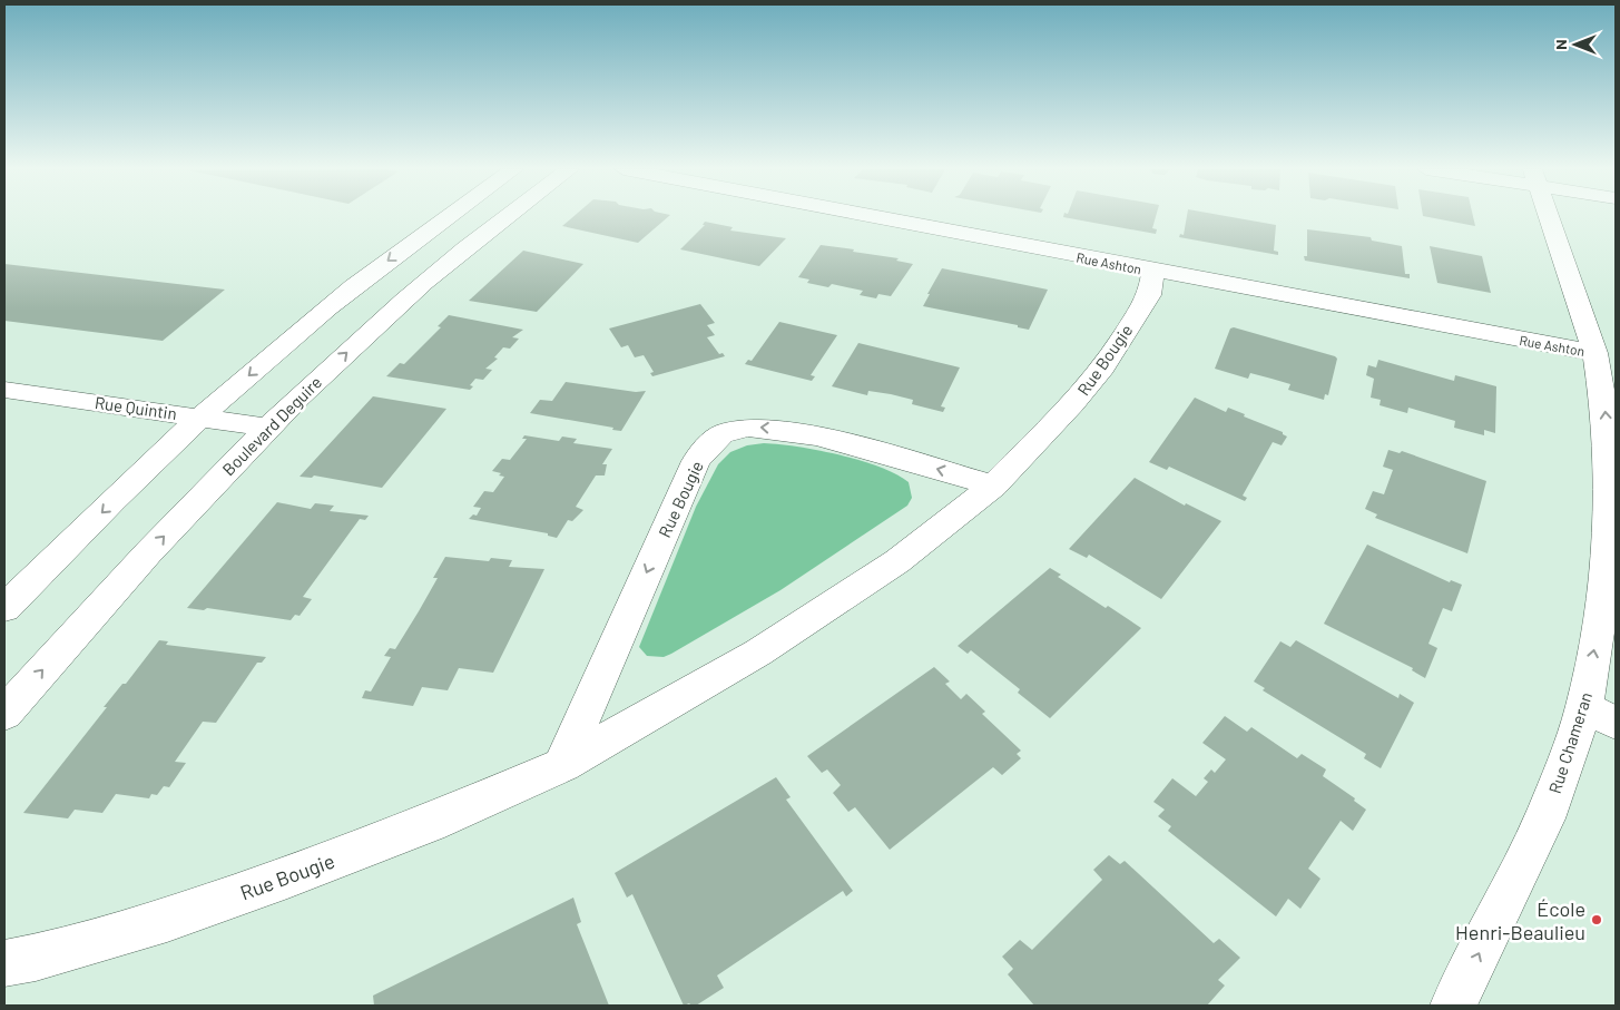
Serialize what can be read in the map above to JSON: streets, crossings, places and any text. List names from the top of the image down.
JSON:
{
  "streets": {
    "street": [
      "Rue Ashton",
      "Rue Bougie",
      "Rue Quintin",
      "Boulevard Deguire",
      "Rue Chameran"
    ]
  },
  "crossings": [
    ["Rue Ashton", "Rue Bougie"],
    ["Rue Ashton", "Rue Chameran"],
    ["Rue Quintin", "Boulevard Deguire"]
  ],
  "one_way": ["Rue Chameran"],
  "places": ["École Henri-Beaulieu"],
  "north": "left"
}
